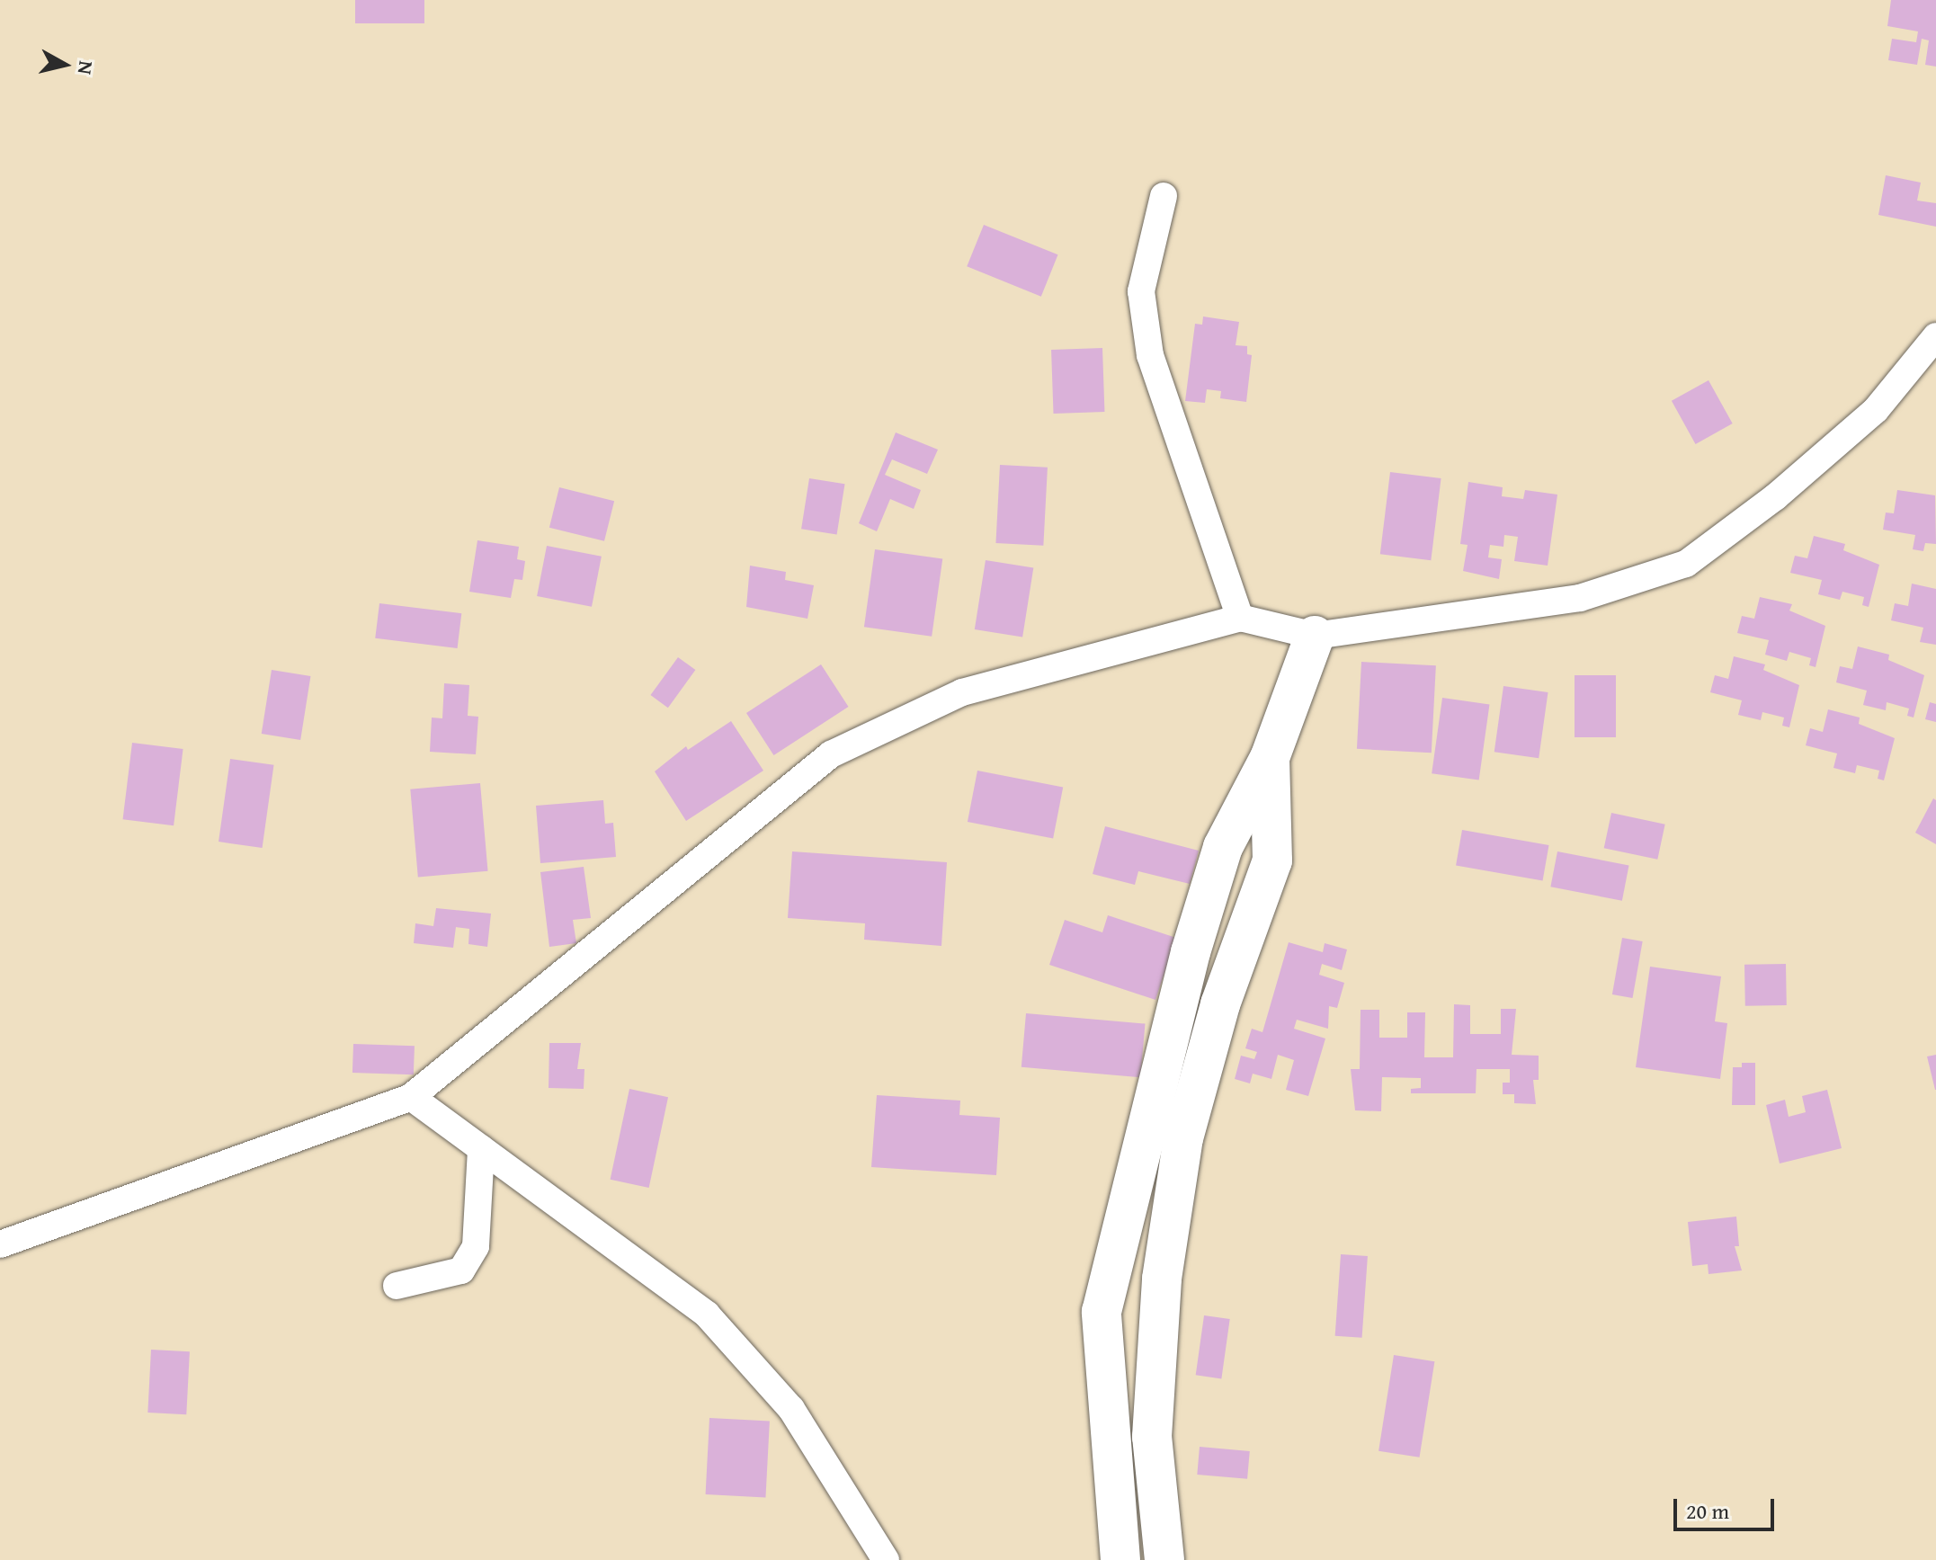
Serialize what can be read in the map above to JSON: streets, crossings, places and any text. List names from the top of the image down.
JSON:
{
  "scale_bar": "20 m",
  "north": "right"
}
